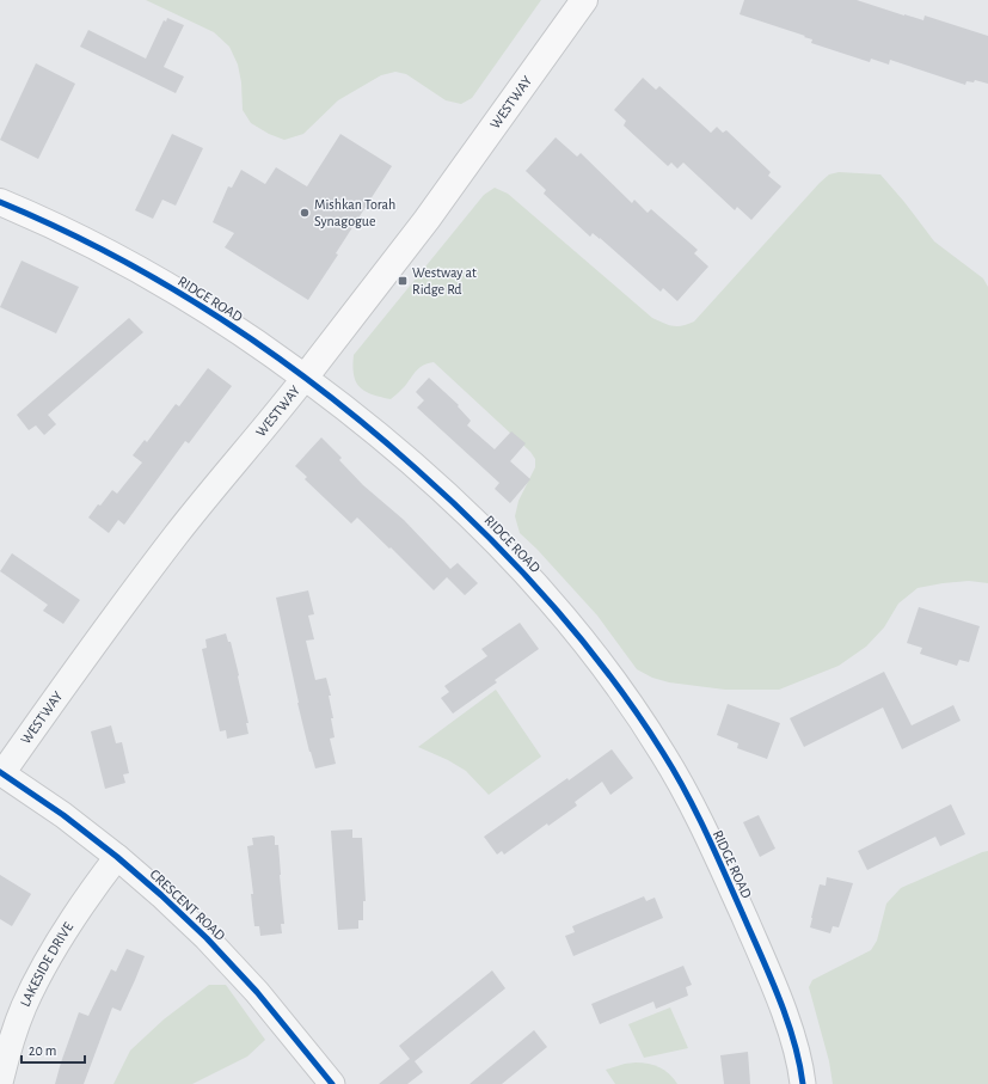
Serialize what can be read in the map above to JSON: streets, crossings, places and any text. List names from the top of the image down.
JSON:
{
  "streets": {
    "street": [
      "WESTWAY",
      "RIDGE ROAD",
      "CRESCENT ROAD",
      "LAKESIDE DRIVE"
    ]
  },
  "crossings": [
    ["WESTWAY", "RIDGE ROAD"],
    ["WESTWAY", "CRESCENT ROAD"],
    ["CRESCENT ROAD", "LAKESIDE DRIVE"]
  ],
  "places": {
    "other": ["Mishkan Torah Synagogue"],
    "transit": ["Westway at Ridge Rd"]
  },
  "scale_bar": "20 m"
}
